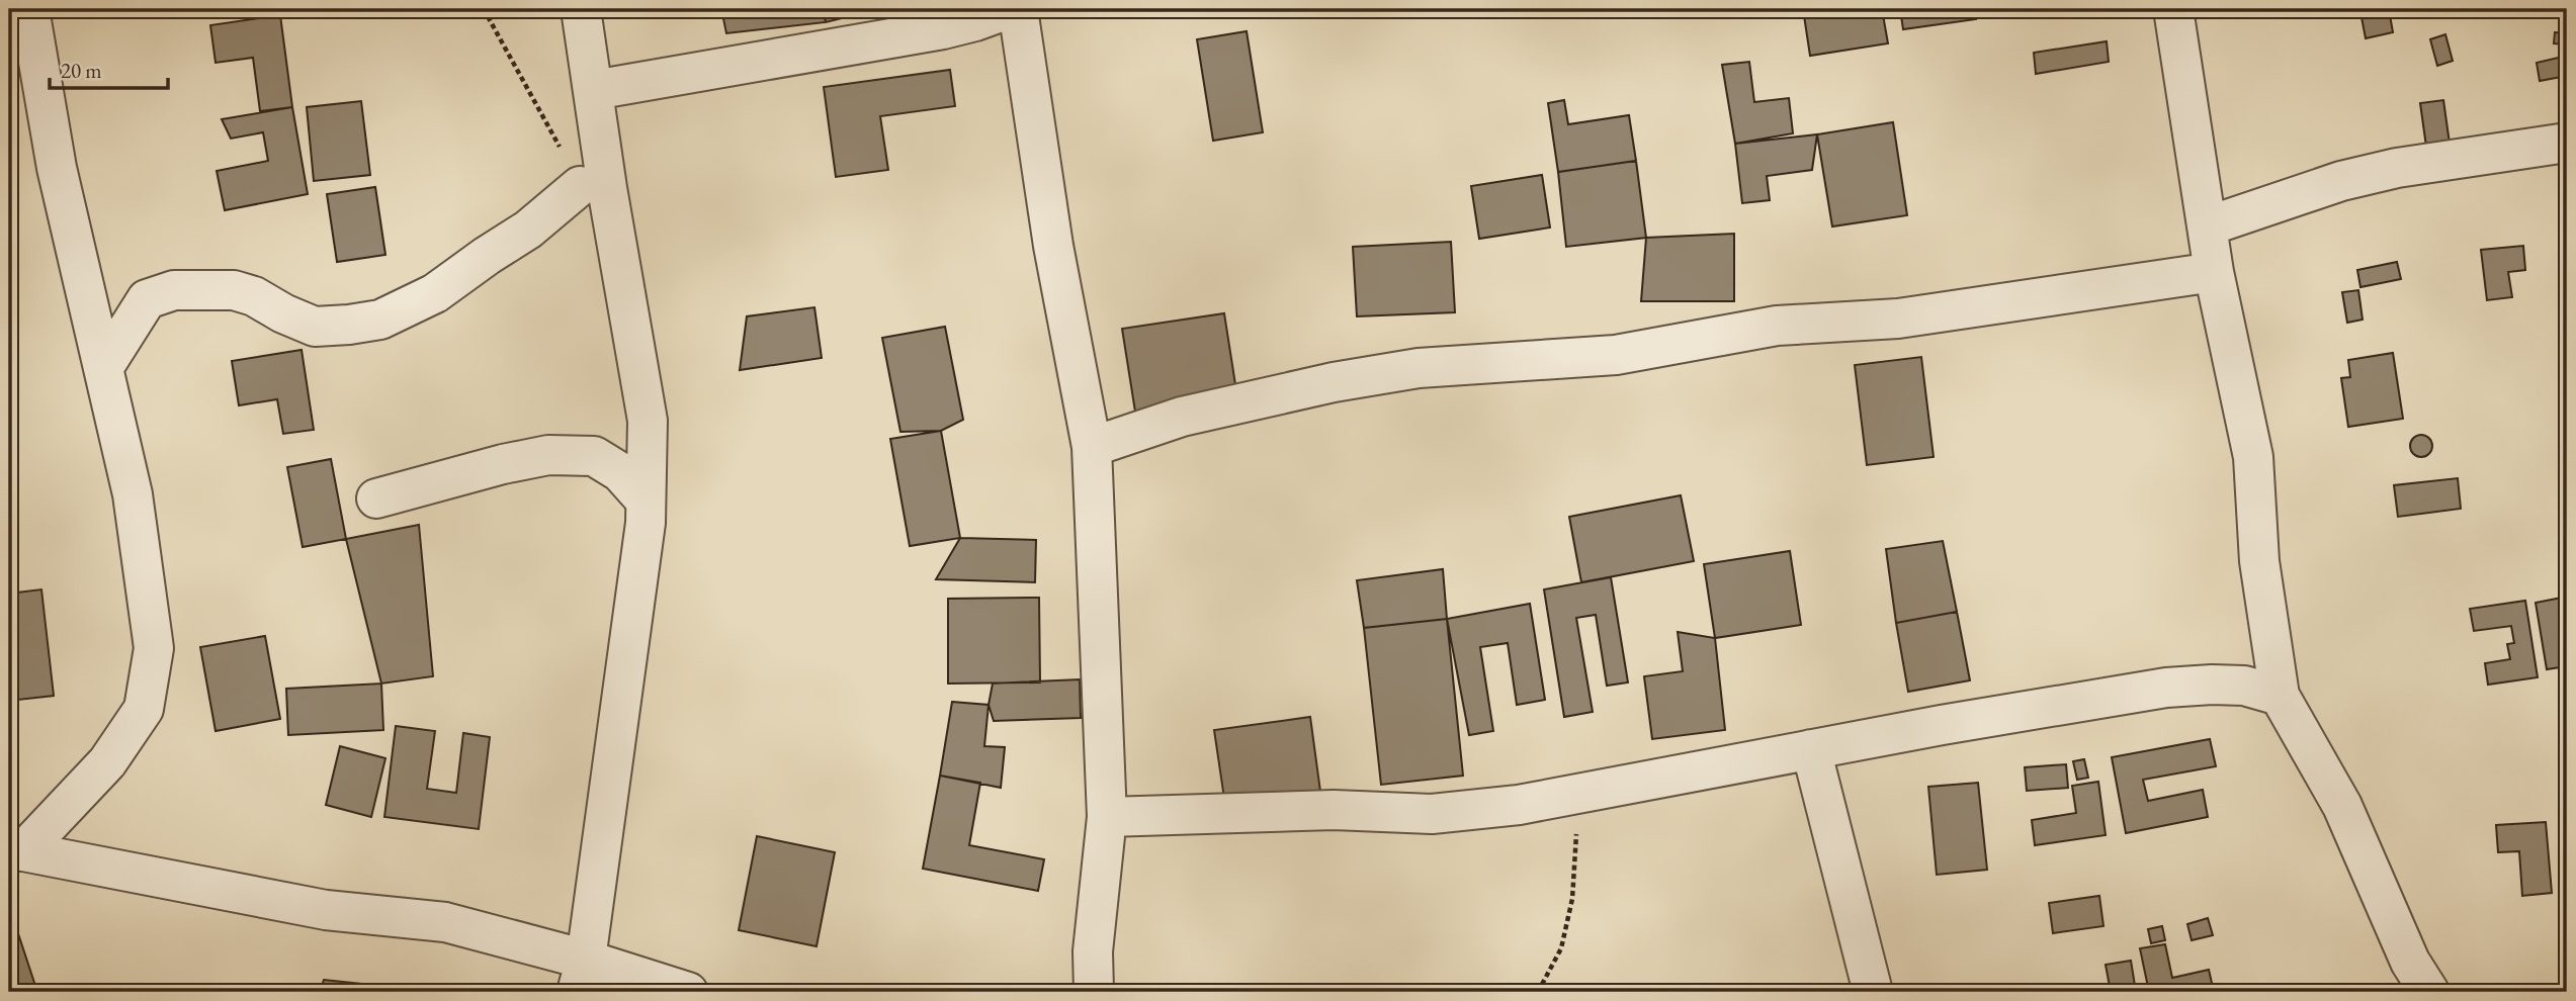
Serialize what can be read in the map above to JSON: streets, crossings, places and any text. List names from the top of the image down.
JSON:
{
  "scale_bar": "20 m"
}
